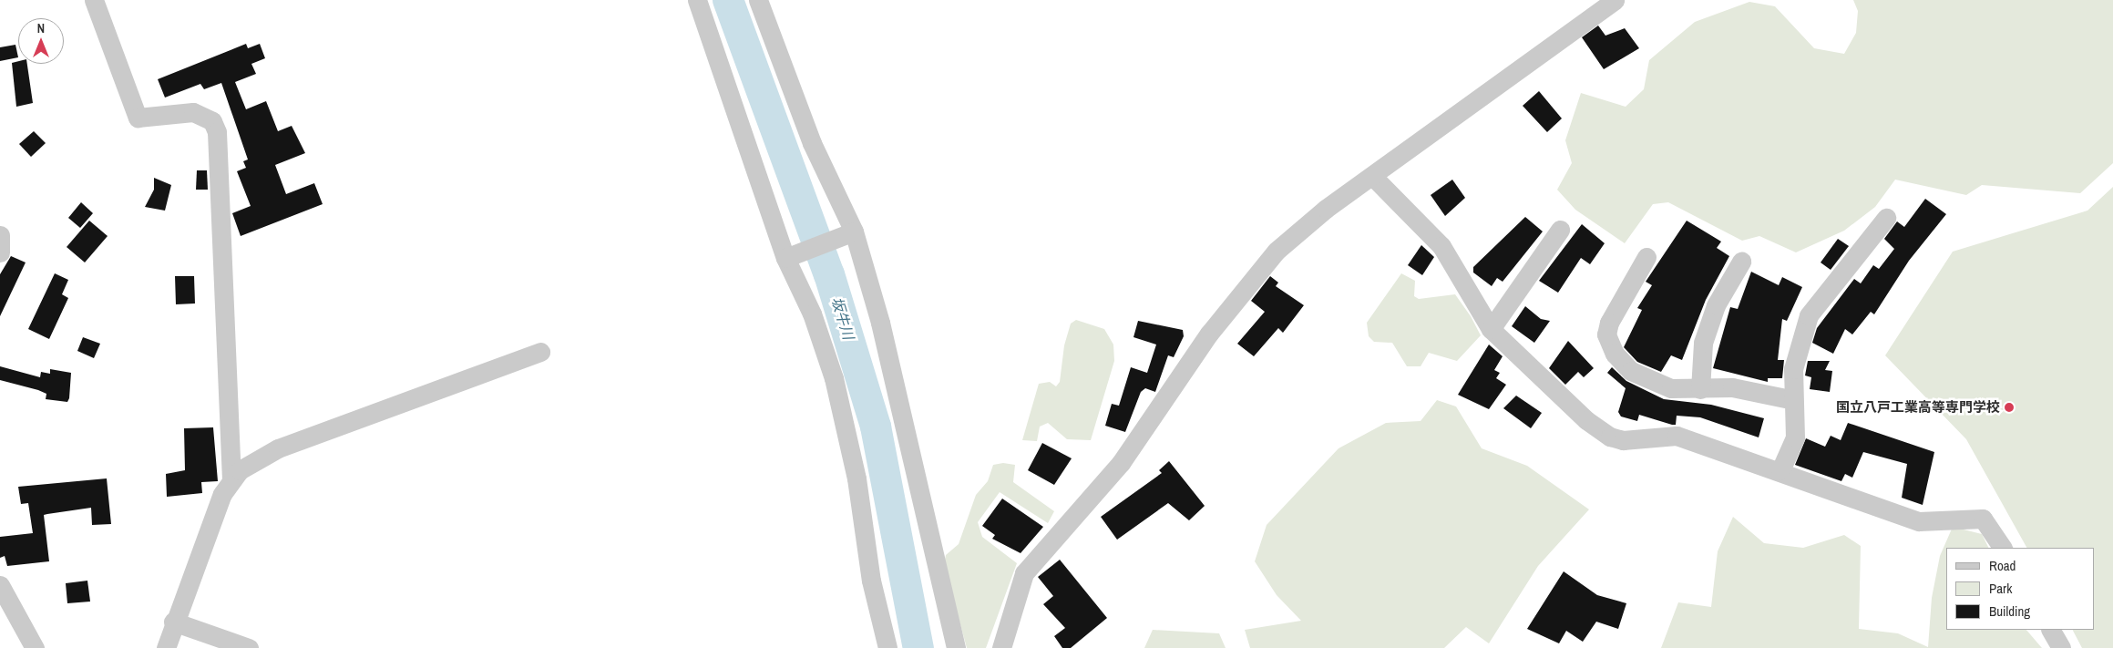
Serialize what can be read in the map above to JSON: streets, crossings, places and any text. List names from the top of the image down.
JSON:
{
  "water": ["坂牛川"],
  "places": ["国立八戸工業高等専門学校"],
  "legend": ["Road", "Park", "Building"],
  "north": "top"
}
